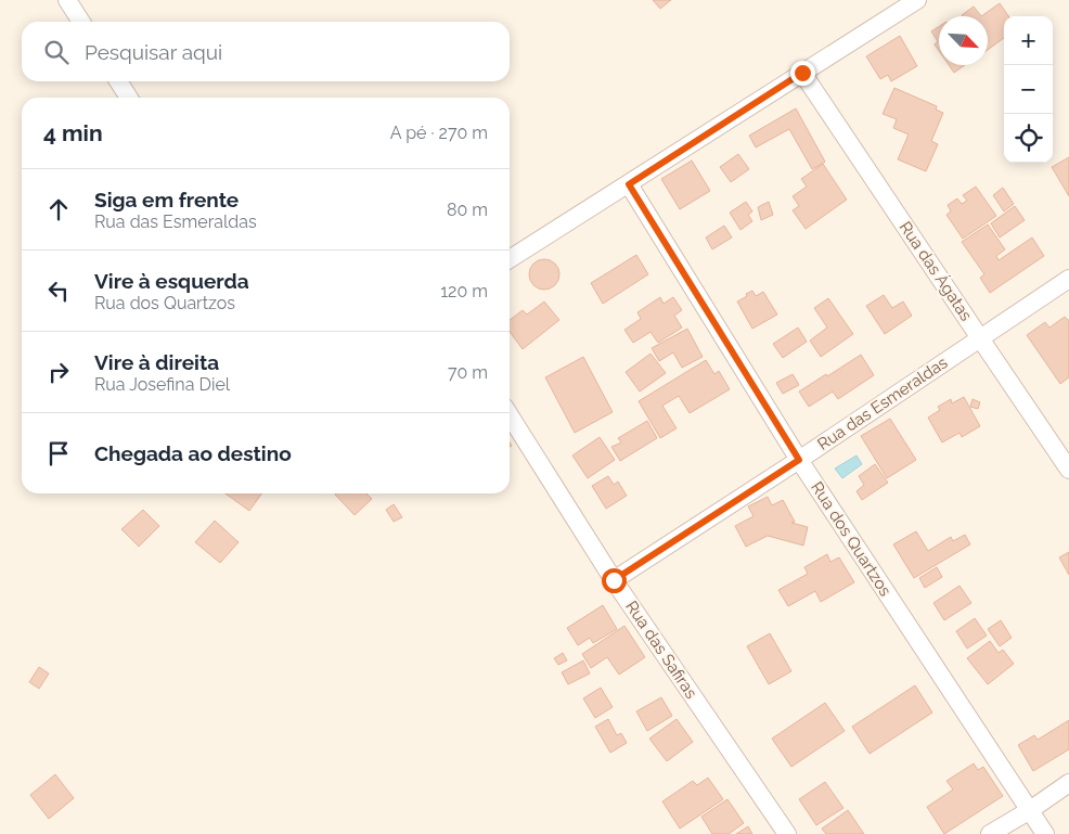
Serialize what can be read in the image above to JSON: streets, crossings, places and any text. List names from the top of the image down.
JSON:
{
  "streets": {
    "street": [
      "Rua das Ágatas",
      "Rua das Esmeraldas",
      "Rua dos Quartzos",
      "Rua das Safiras"
    ]
  },
  "crossings": [
    ["Rua das Ágatas", "Rua das Esmeraldas"],
    ["Rua das Esmeraldas", "Rua dos Quartzos"],
    ["Rua das Esmeraldas", "Rua das Safiras"]
  ],
  "north": "bottom right",
  "page": {
    "map_buttons": ["+", "−"],
    "search": "Pesquisar aqui",
    "heading": ["4 min", "A pé · 270 m"],
    "list": [
      ["Siga em frente", "Rua das Esmeraldas", "80 m"],
      ["Vire à esquerda", "Rua dos Quartzos", "120 m"],
      ["Vire à direita", "Rua Josefina Diel", "70 m"],
      "Chegada ao destino"
    ]
  }
}
